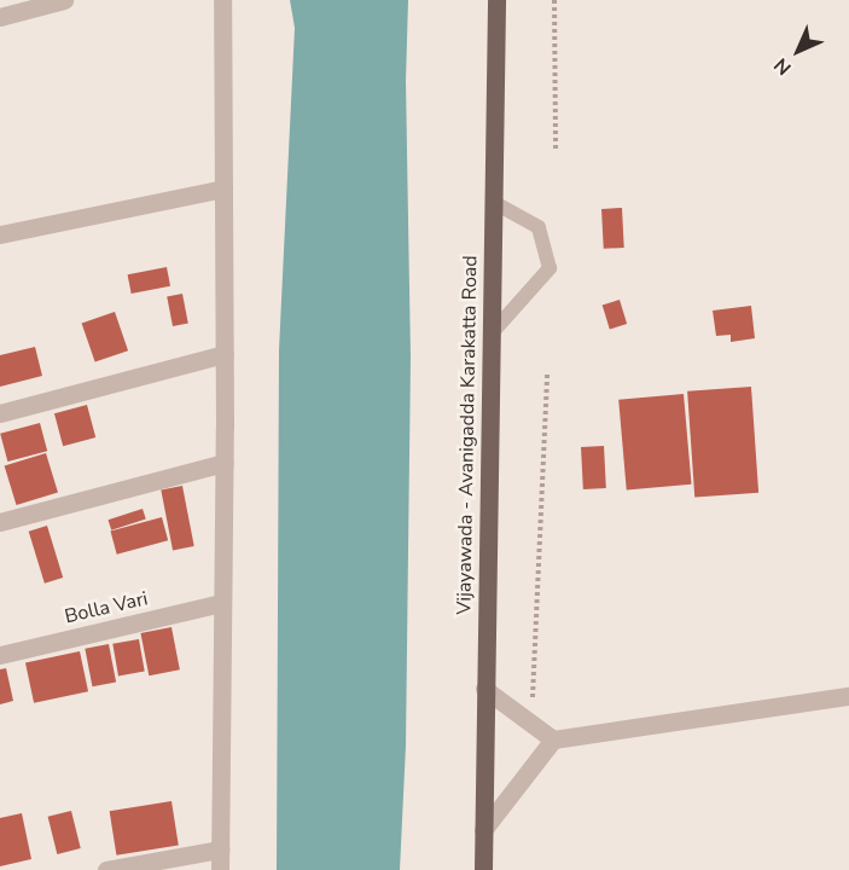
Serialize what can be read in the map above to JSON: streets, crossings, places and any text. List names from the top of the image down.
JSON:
{
  "streets": {
    "main road": ["Vijayawada - Avanigadda Karakatta Road"],
    "street": ["Bolla Vari"]
  },
  "north": "bottom left"
}
